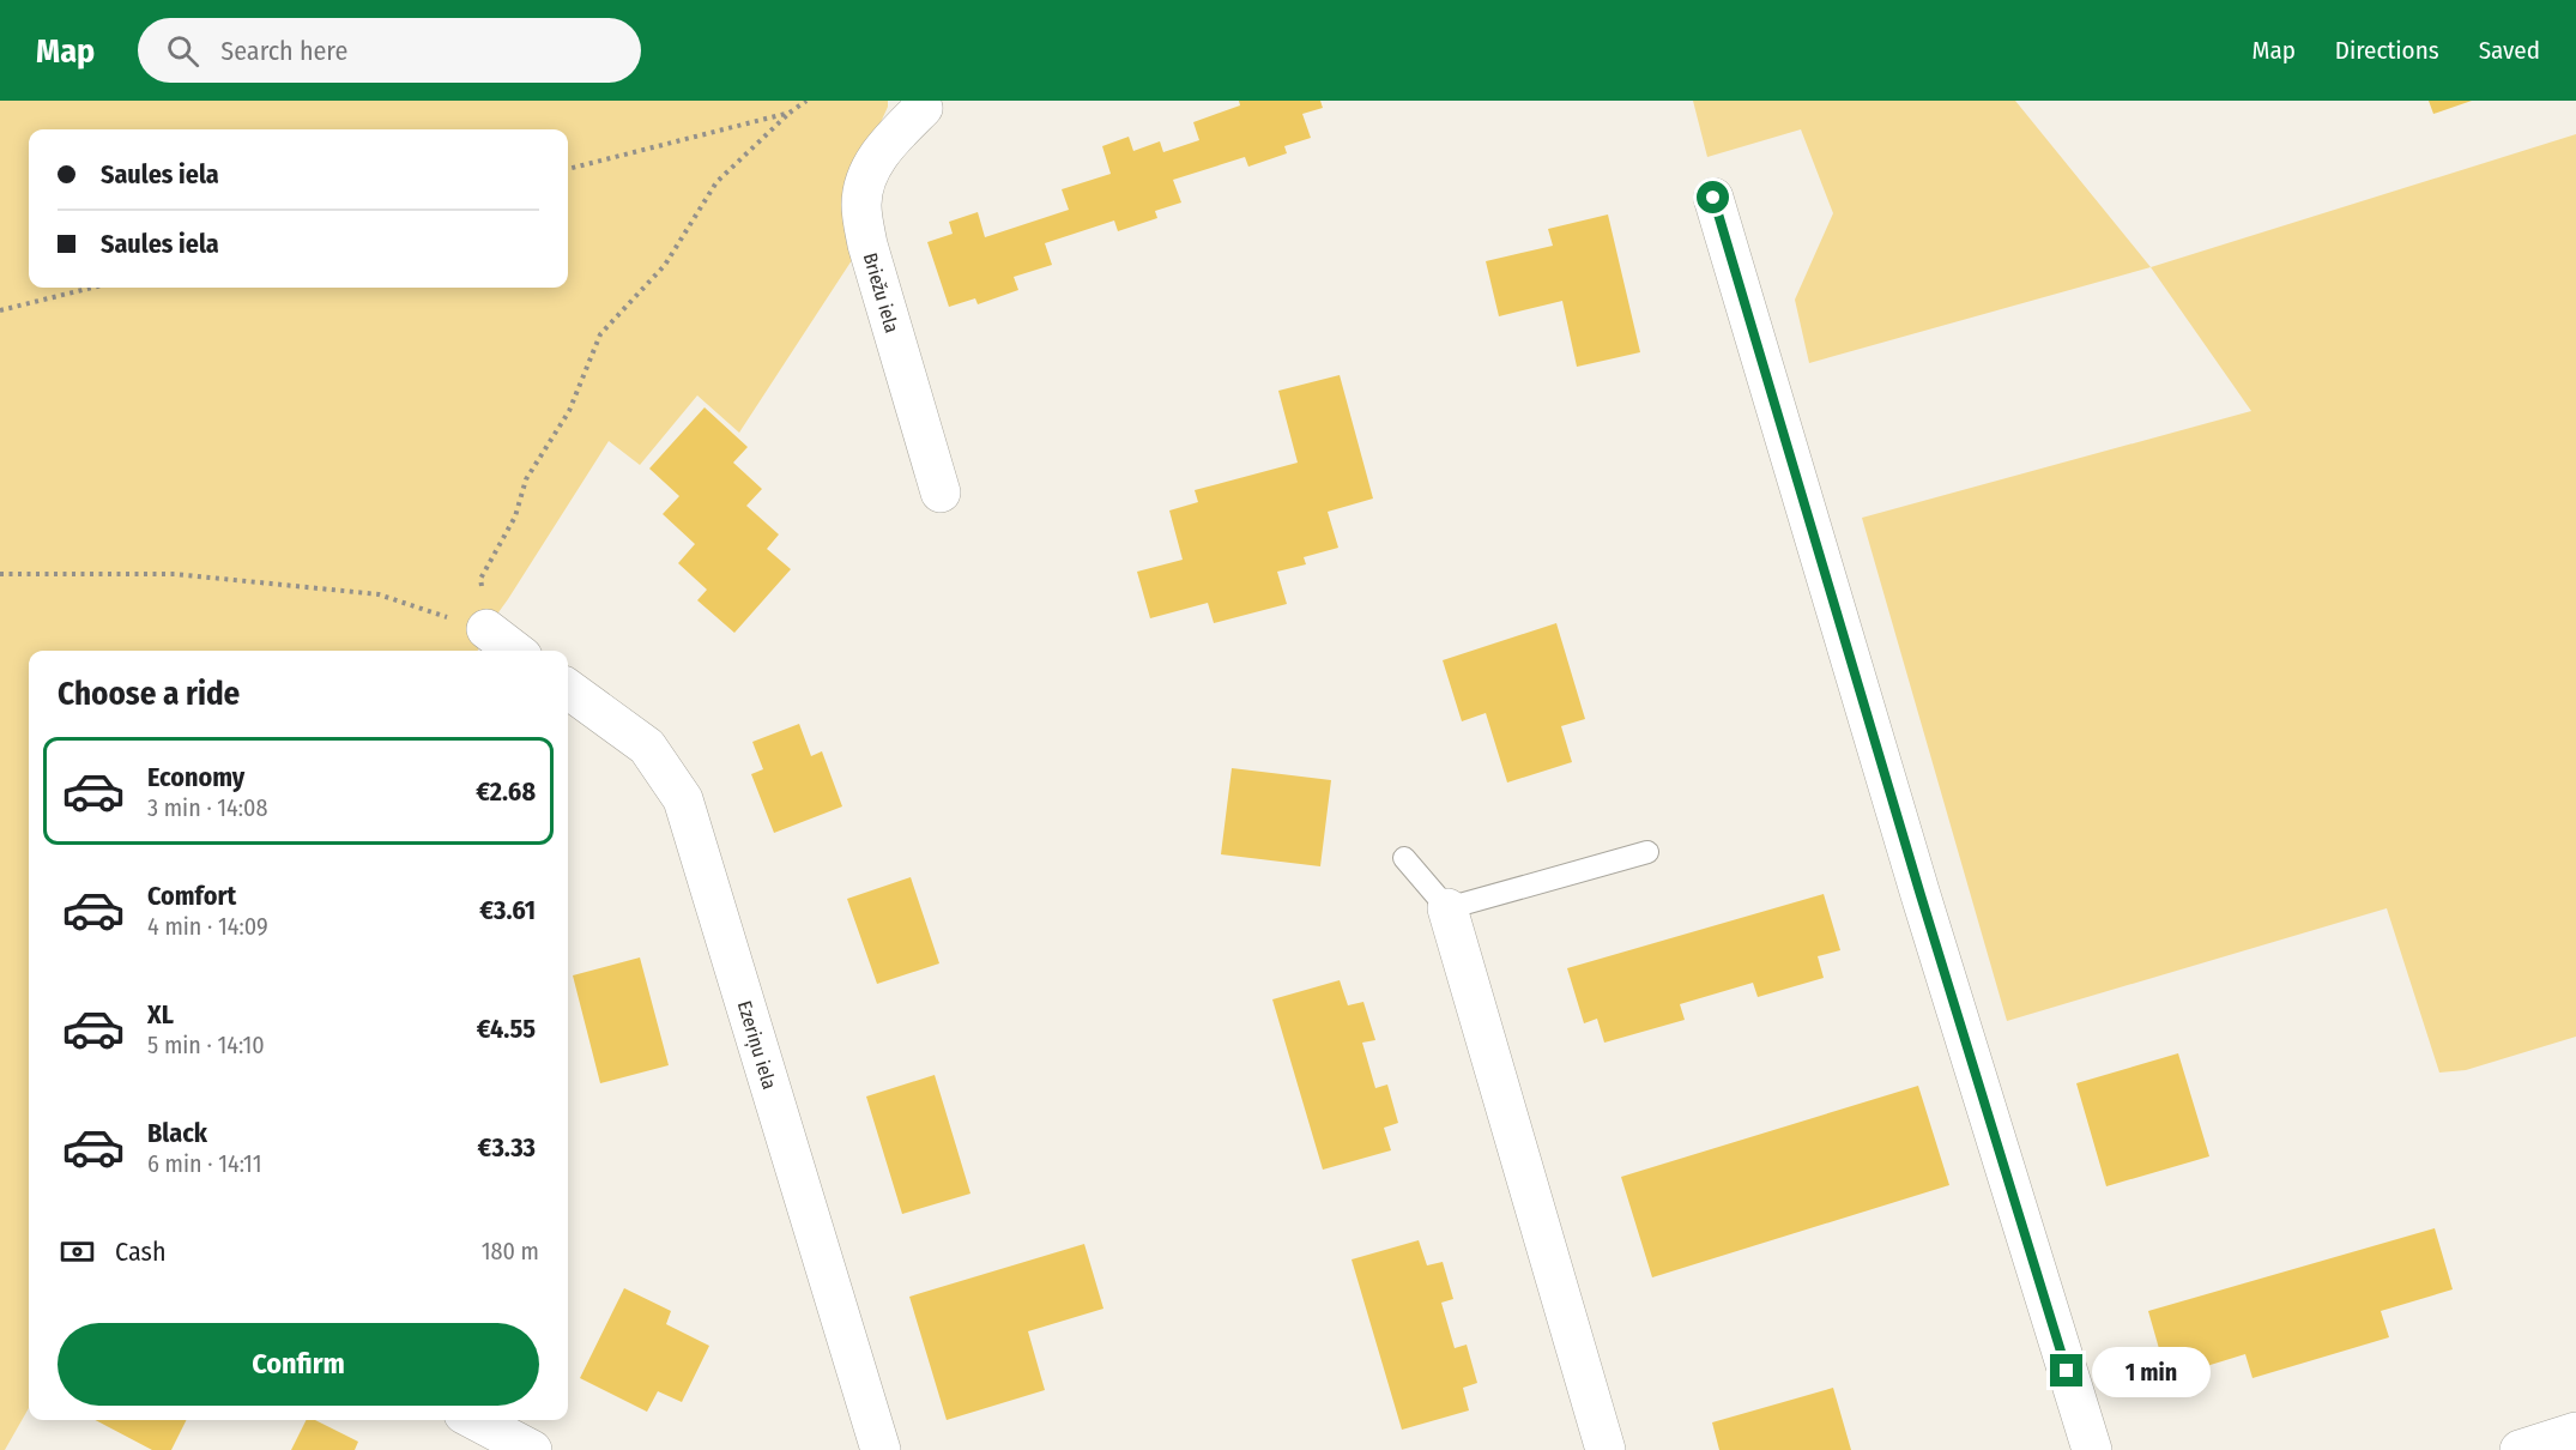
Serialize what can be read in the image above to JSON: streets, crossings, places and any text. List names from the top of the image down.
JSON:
{
  "streets": {
    "street": ["Briežu iela", "Ezeriņu iela"]
  },
  "page": {
    "header": "Map",
    "search": "Search here",
    "nav": ["Map", "Directions", "Saved"],
    "banner": ["Saules iela", "Saules iela"],
    "heading": "Choose a ride",
    "list": [
      {
        "name": "Economy",
        "note": "3 min · 14:08",
        "value": "€2.68"
      },
      {
        "name": "Comfort",
        "note": "4 min · 14:09",
        "value": "€3.61"
      },
      {
        "name": "XL",
        "note": "5 min · 14:10",
        "value": "€4.55"
      },
      {
        "name": "Black",
        "note": "6 min · 14:11",
        "value": "€3.33"
      }
    ],
    "pay": ["Cash", "180 m"],
    "buttons": "Confirm",
    "bubble": "1 min"
  }
}
